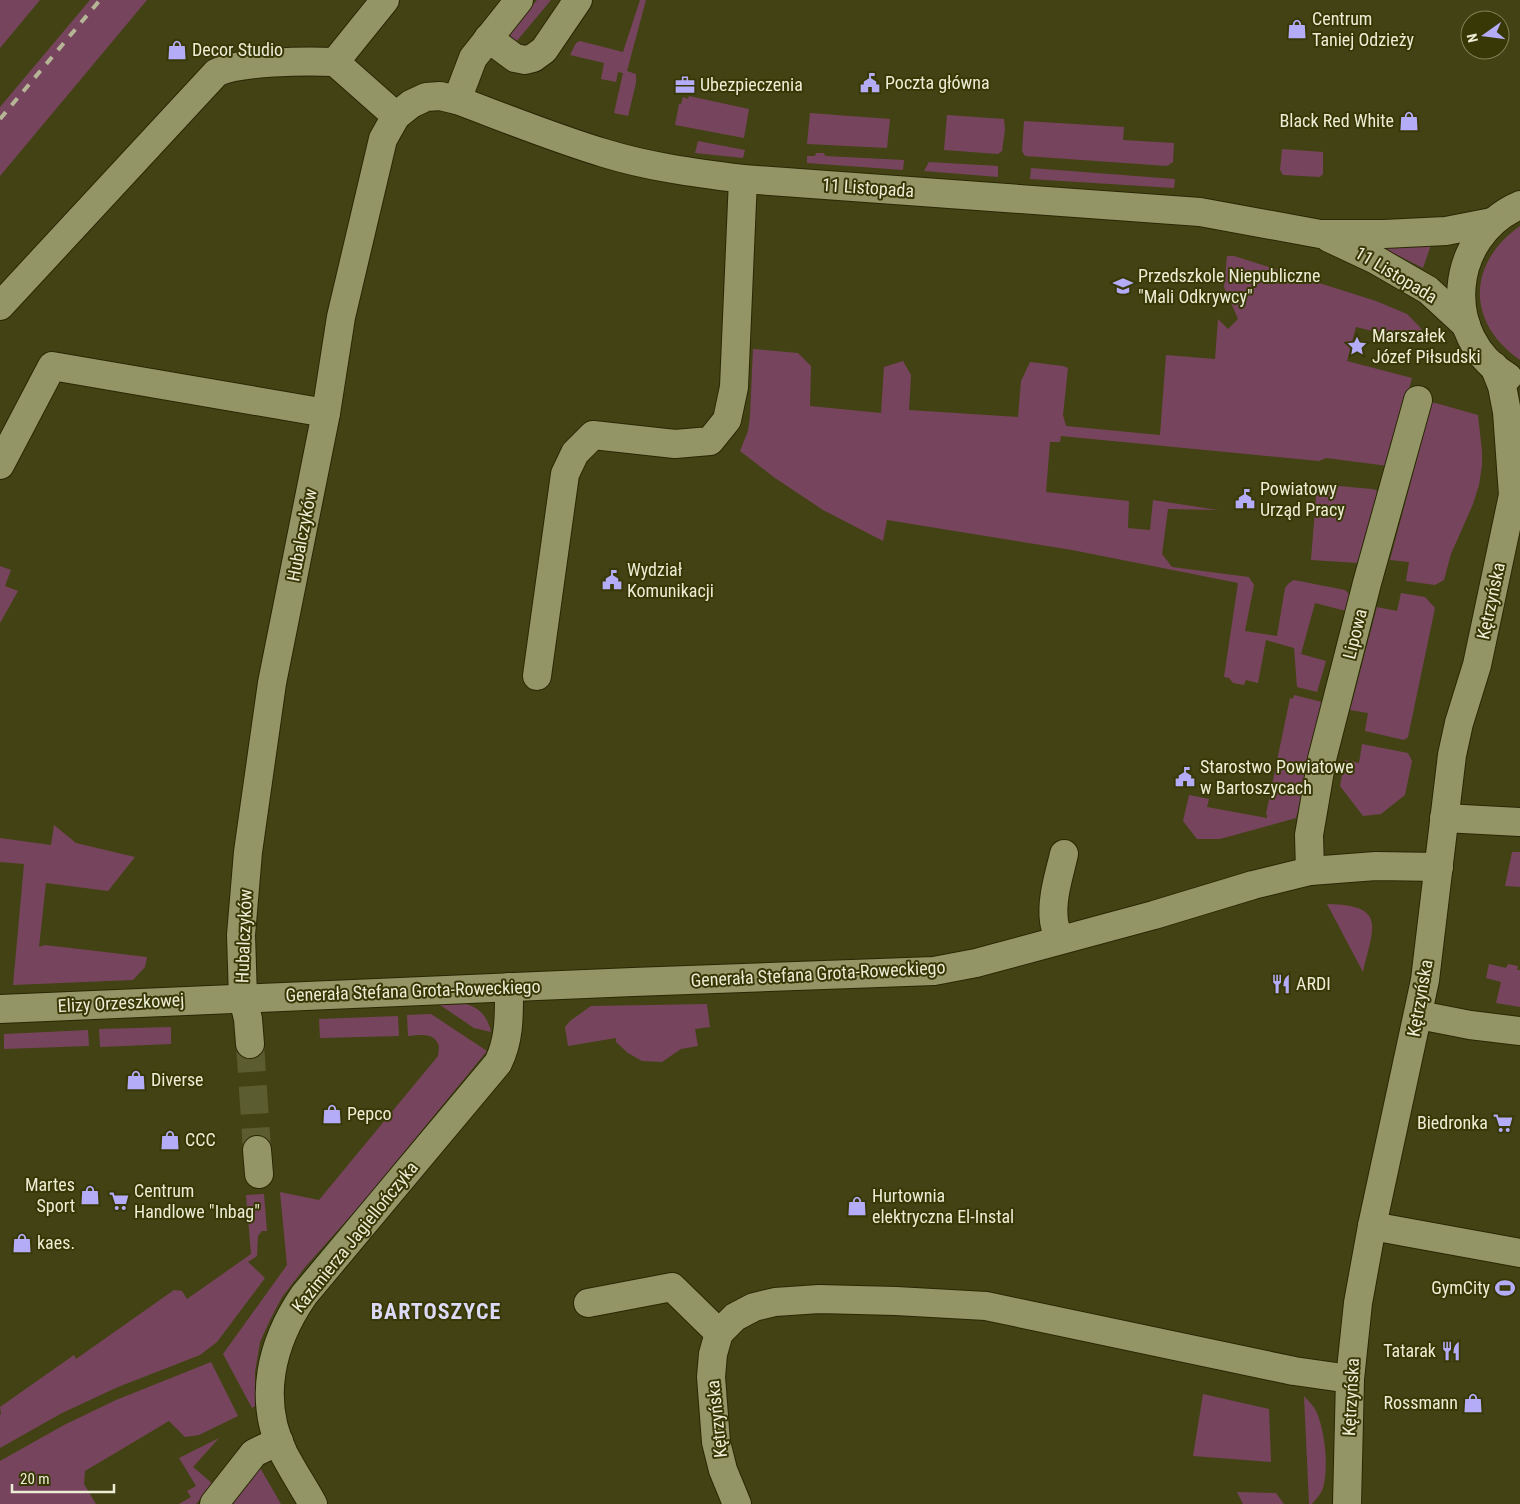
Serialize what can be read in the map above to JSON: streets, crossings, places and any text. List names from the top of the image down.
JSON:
{
  "streets": {
    "street": [
      "11 Listopada",
      "Hubalczyków",
      "Kętrzyńska",
      "Lipowa",
      "Generała Stefana Grota-Roweckiego",
      "Elizy Orzeszkowej",
      "Kazimierza Jagiellończyka"
    ]
  },
  "crossings": [
    ["11 Listopada", "Hubalczyków"],
    ["Hubalczyków", "Generała Stefana Grota-Roweckiego"],
    ["Hubalczyków", "Elizy Orzeszkowej"],
    ["Kętrzyńska", "Generała Stefana Grota-Roweckiego"],
    ["Lipowa", "Generała Stefana Grota-Roweckiego"],
    ["Generała Stefana Grota-Roweckiego", "Elizy Orzeszkowej"],
    ["Generała Stefana Grota-Roweckiego", "Kazimierza Jagiellończyka"]
  ],
  "districts": ["BARTOSZYCE"],
  "places": {
    "shop": [
      "Centrum Taniej Odzieży",
      "Decor Studio",
      "Black Red White",
      "Diverse",
      "Pepco",
      "CCC",
      "Martes Sport",
      "Hurtownia elektryczna El-Instal",
      "kaes.",
      "Rossmann"
    ],
    "public building": [
      "Poczta główna",
      "Powiatowy Urząd Pracy",
      "Wydział Komunikacji",
      "Starostwo Powiatowe w Bartoszycach"
    ],
    "office": ["Ubezpieczenia"],
    "school or university": ["Przedszkole Niepubliczne \"Mali Odkrywcy\""],
    "place": ["Marszałek Józef Piłsudski"],
    "restaurant": ["ARDI", "Tatarak"],
    "supermarket": ["Biedronka", "Centrum Handlowe \"Inbag\""],
    "sports": ["GymCity"]
  },
  "scale_bar": "20 m",
  "north": "left"
}
